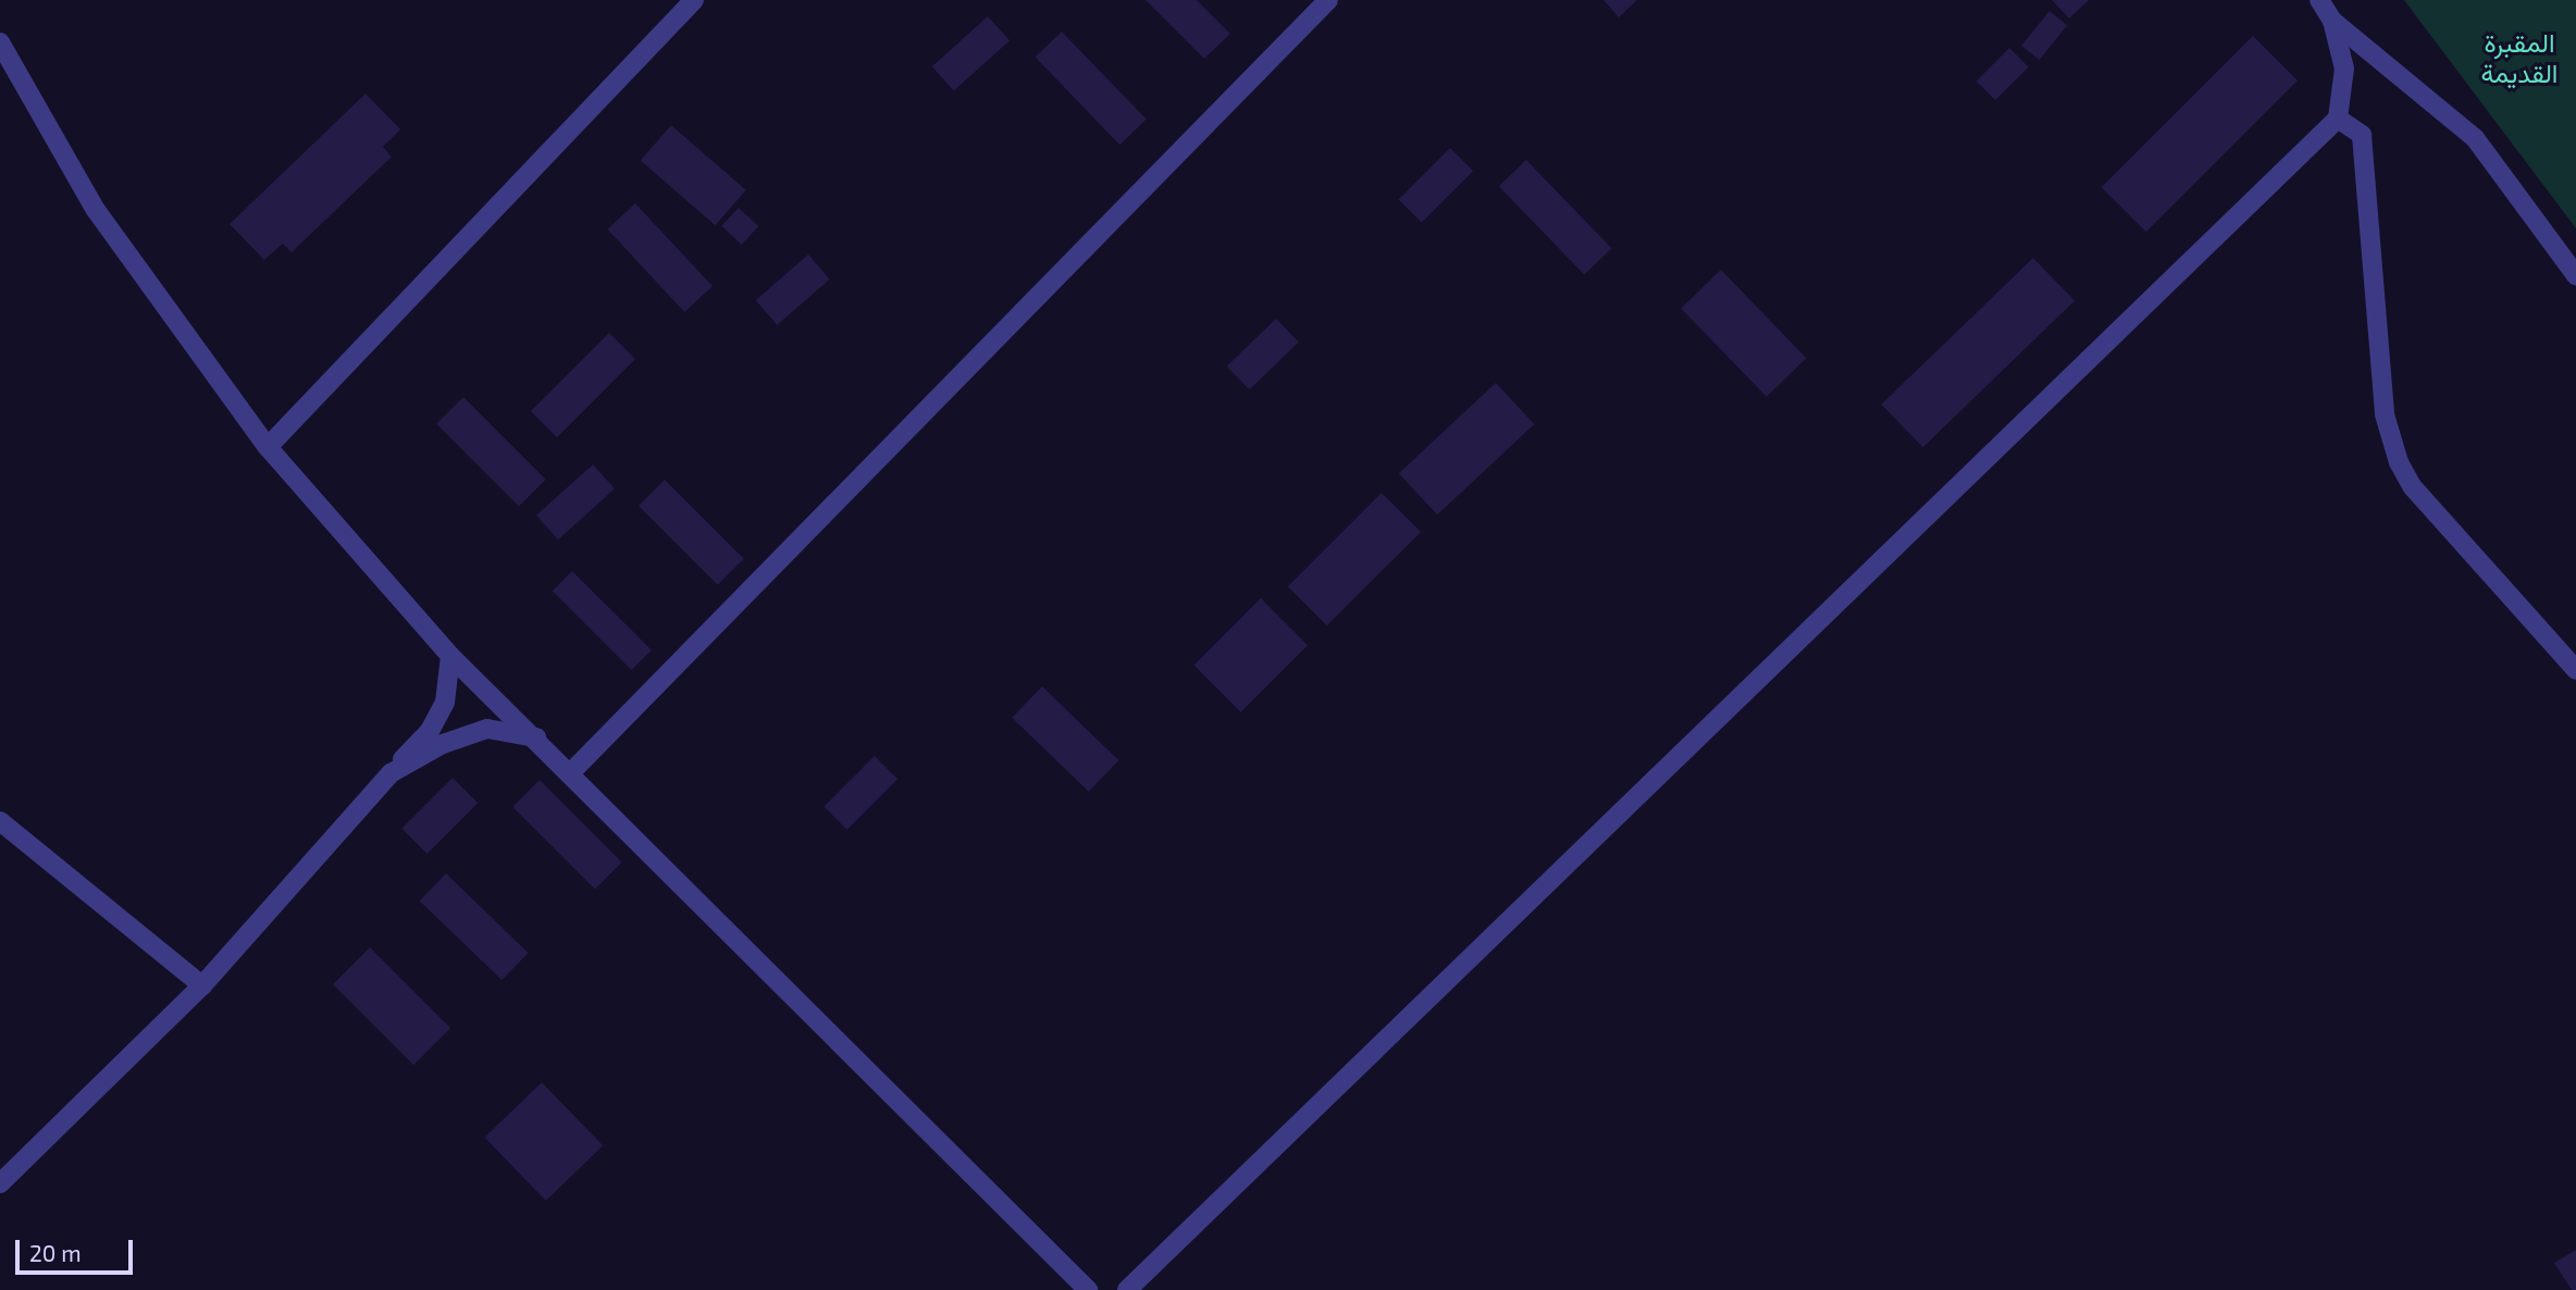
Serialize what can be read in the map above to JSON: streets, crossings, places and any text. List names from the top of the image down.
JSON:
{
  "parks": ["المقبرة القديمة"],
  "scale_bar": "20 m"
}
